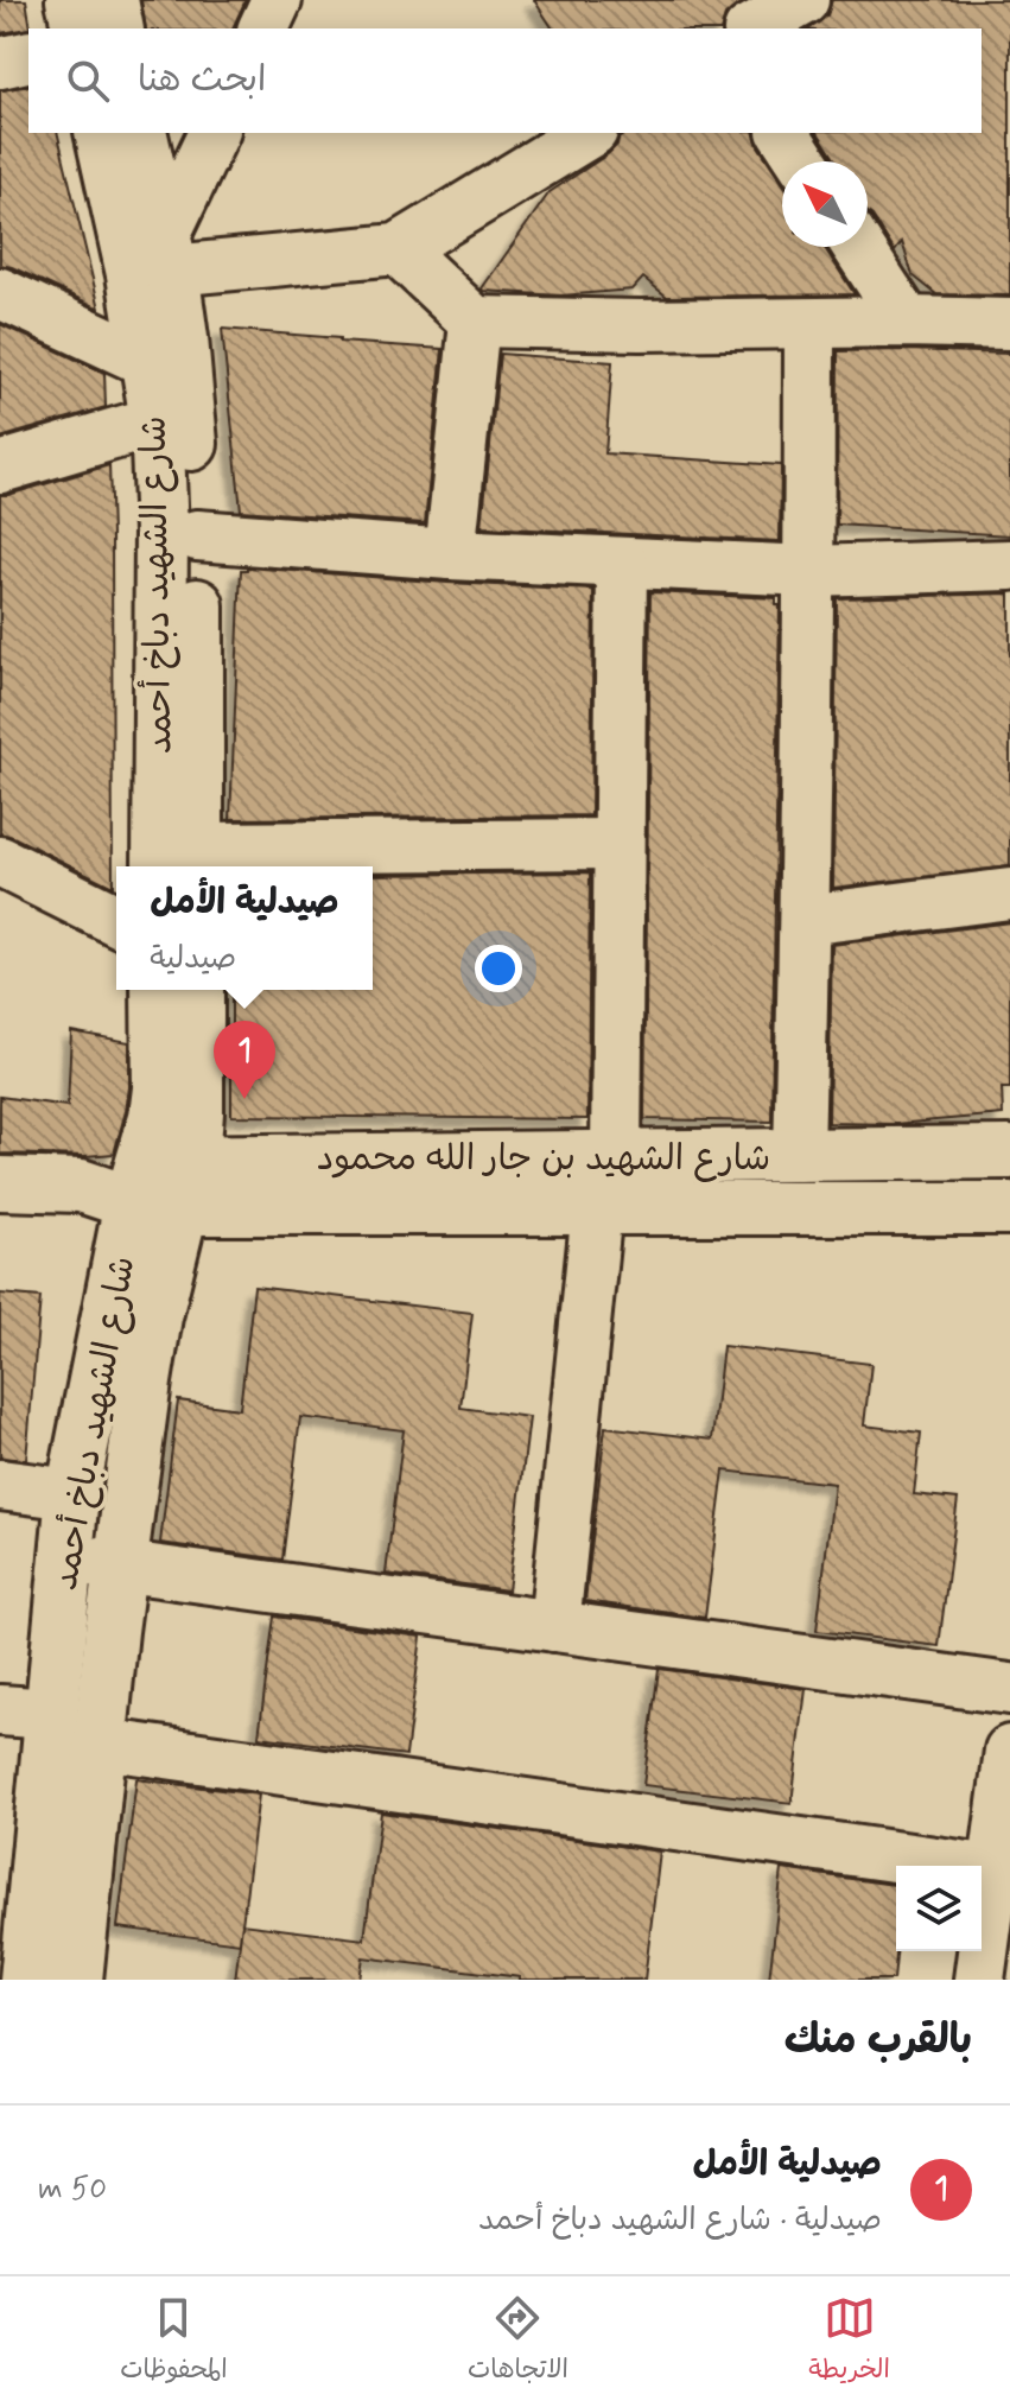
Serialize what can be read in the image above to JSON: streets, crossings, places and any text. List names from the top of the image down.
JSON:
{
  "streets": {
    "street": ["شارع الشهيد دباخ أحمد", "شارع الشهيد بن جار الله محمود"]
  },
  "crossings": [
    ["شارع الشهيد دباخ أحمد", "شارع الشهيد بن جار الله محمود"]
  ],
  "north": "top left",
  "page": {
    "search": "ابحث هنا",
    "popup": ["صيدلية الأمل", "صيدلية"],
    "pins": "1",
    "heading": "بالقرب منك",
    "list": [
      {
        "mark": "1",
        "name": "صيدلية الأمل",
        "note": "صيدلية · شارع الشهيد دباخ أحمد",
        "value": "50 m"
      }
    ],
    "nav": ["الخريطة", "الاتجاهات", "المحفوظات"]
  }
}
